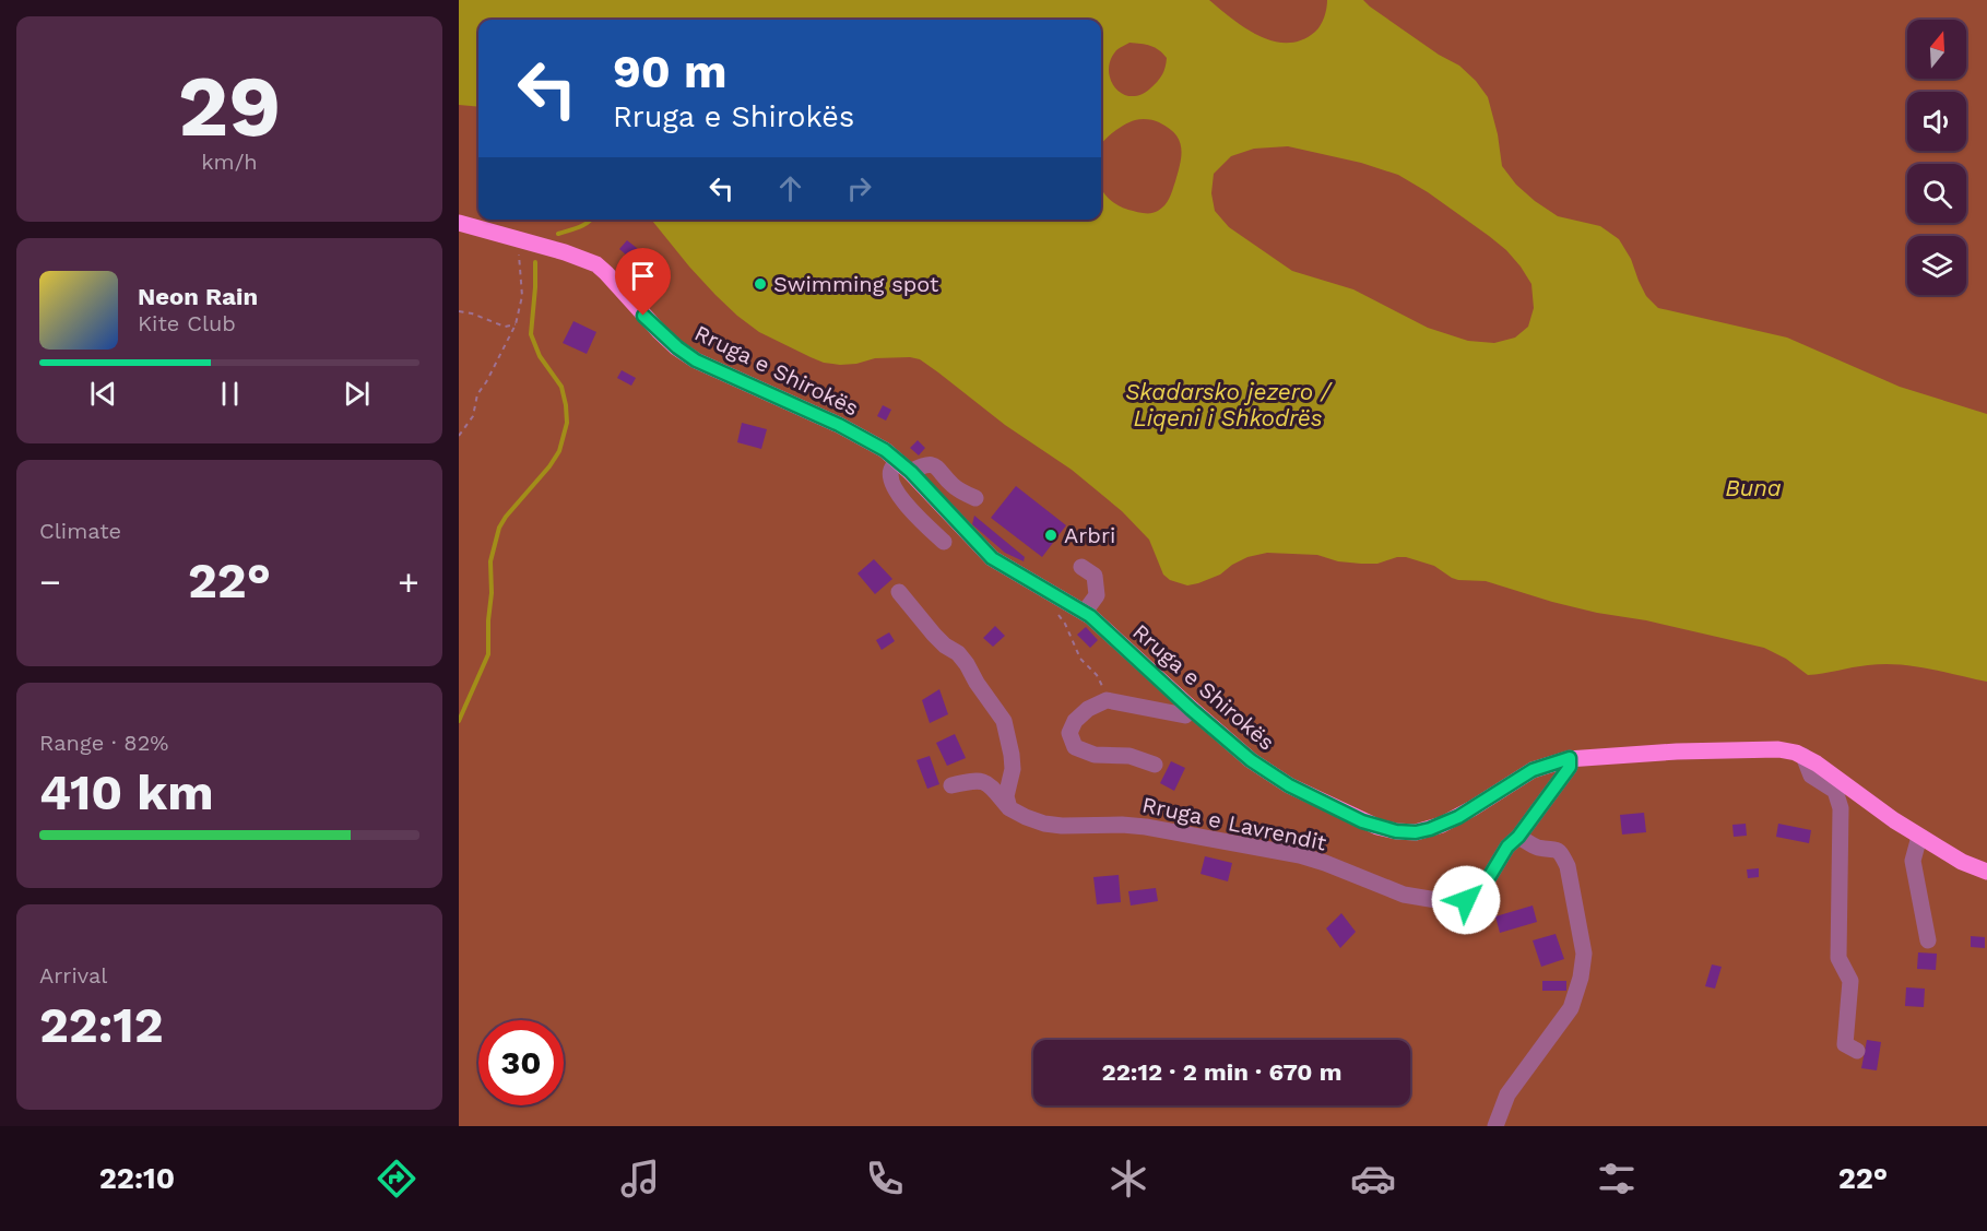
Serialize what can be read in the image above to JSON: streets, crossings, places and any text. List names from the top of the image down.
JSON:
{
  "streets": {
    "main road": ["Rruga e Shirokës"],
    "street": ["Rruga e Lavrendit"]
  },
  "crossings": [
    ["Rruga e Shirokës", "Rruga e Lavrendit"]
  ],
  "water": ["Skadarsko jezero / Liqeni i Shkodrës", "Buna"],
  "places": ["Swimming spot", "Arbri"],
  "north": "top",
  "page": {
    "tile": [
      ["29", "km/h"],
      "Climate",
      ["Range · 82%", "410 km"],
      ["Arrival", "22:12"]
    ],
    "turn": ["90 m", "Rruga e Shirokës"],
    "song": ["Neon Rain", "Kite Club"],
    "heat": ["−", "22°", "+"],
    "limit": "30",
    "trip": "22:12 · 2 min · 670 m",
    "tabs": ["22:10", "22°"]
  }
}
